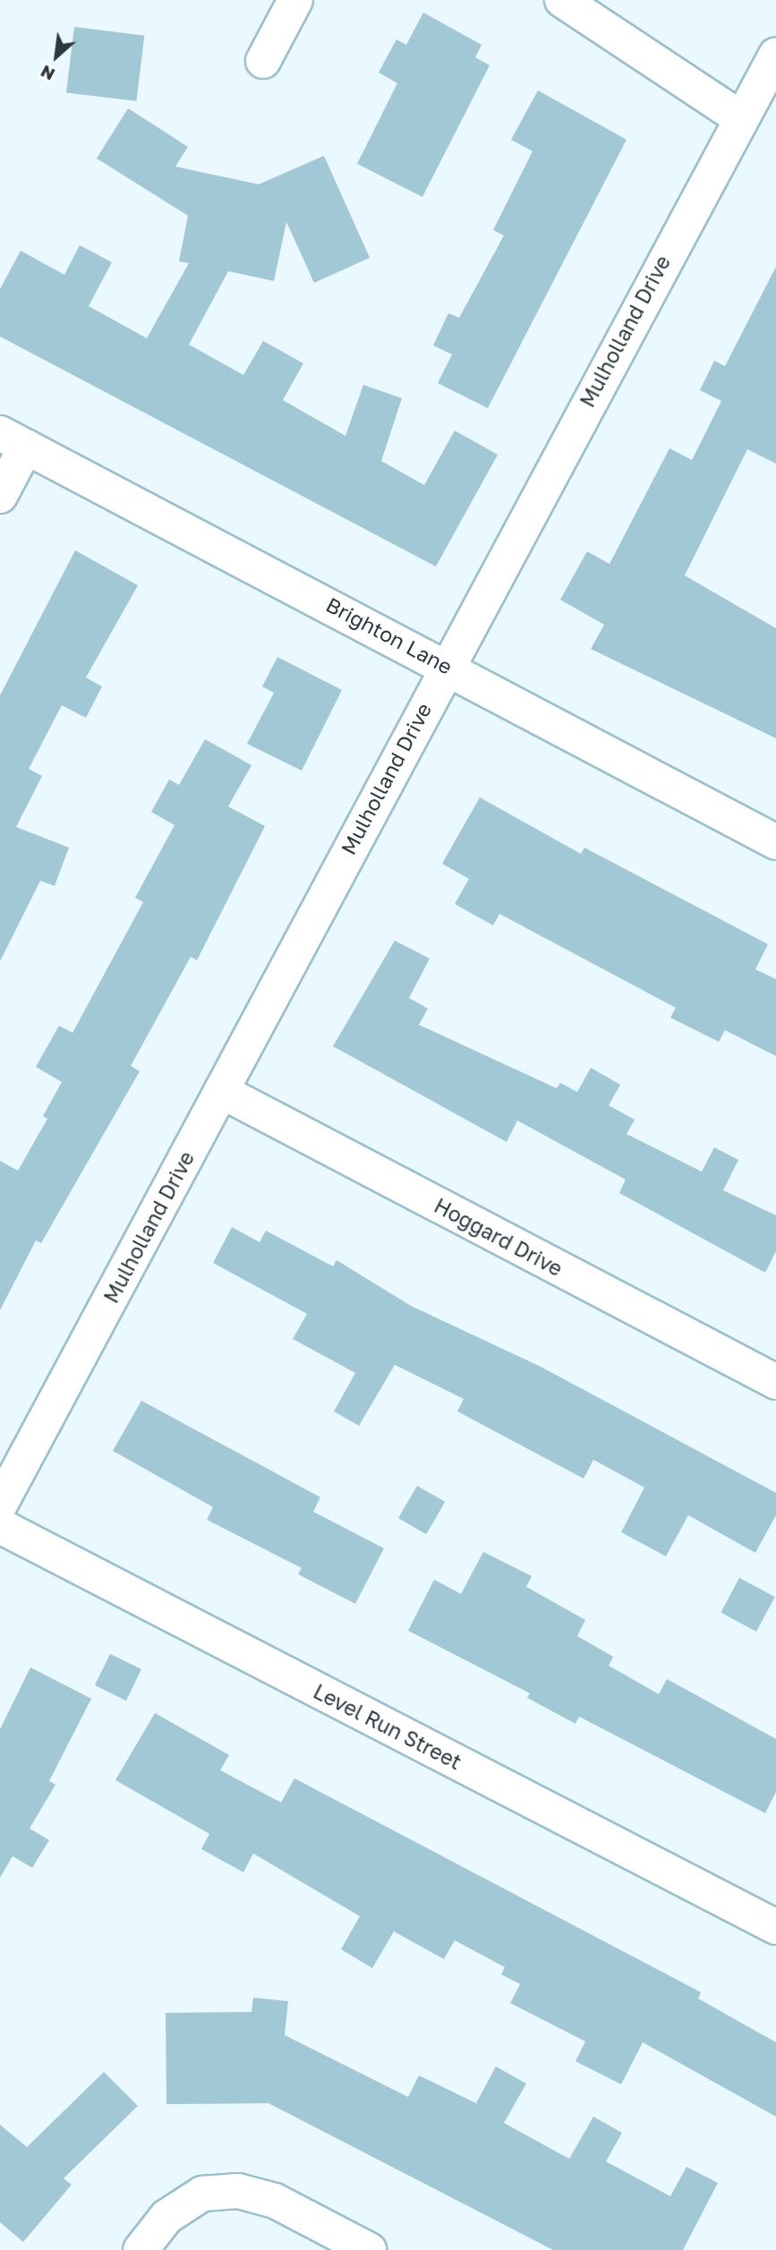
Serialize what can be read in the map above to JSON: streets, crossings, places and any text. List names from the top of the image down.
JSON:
{
  "streets": {
    "street": [
      "Mulholland Drive",
      "Brighton Lane",
      "Hoggard Drive",
      "Level Run Street"
    ]
  },
  "crossings": [
    ["Mulholland Drive", "Brighton Lane"],
    ["Mulholland Drive", "Hoggard Drive"]
  ],
  "north": "bottom left"
}
